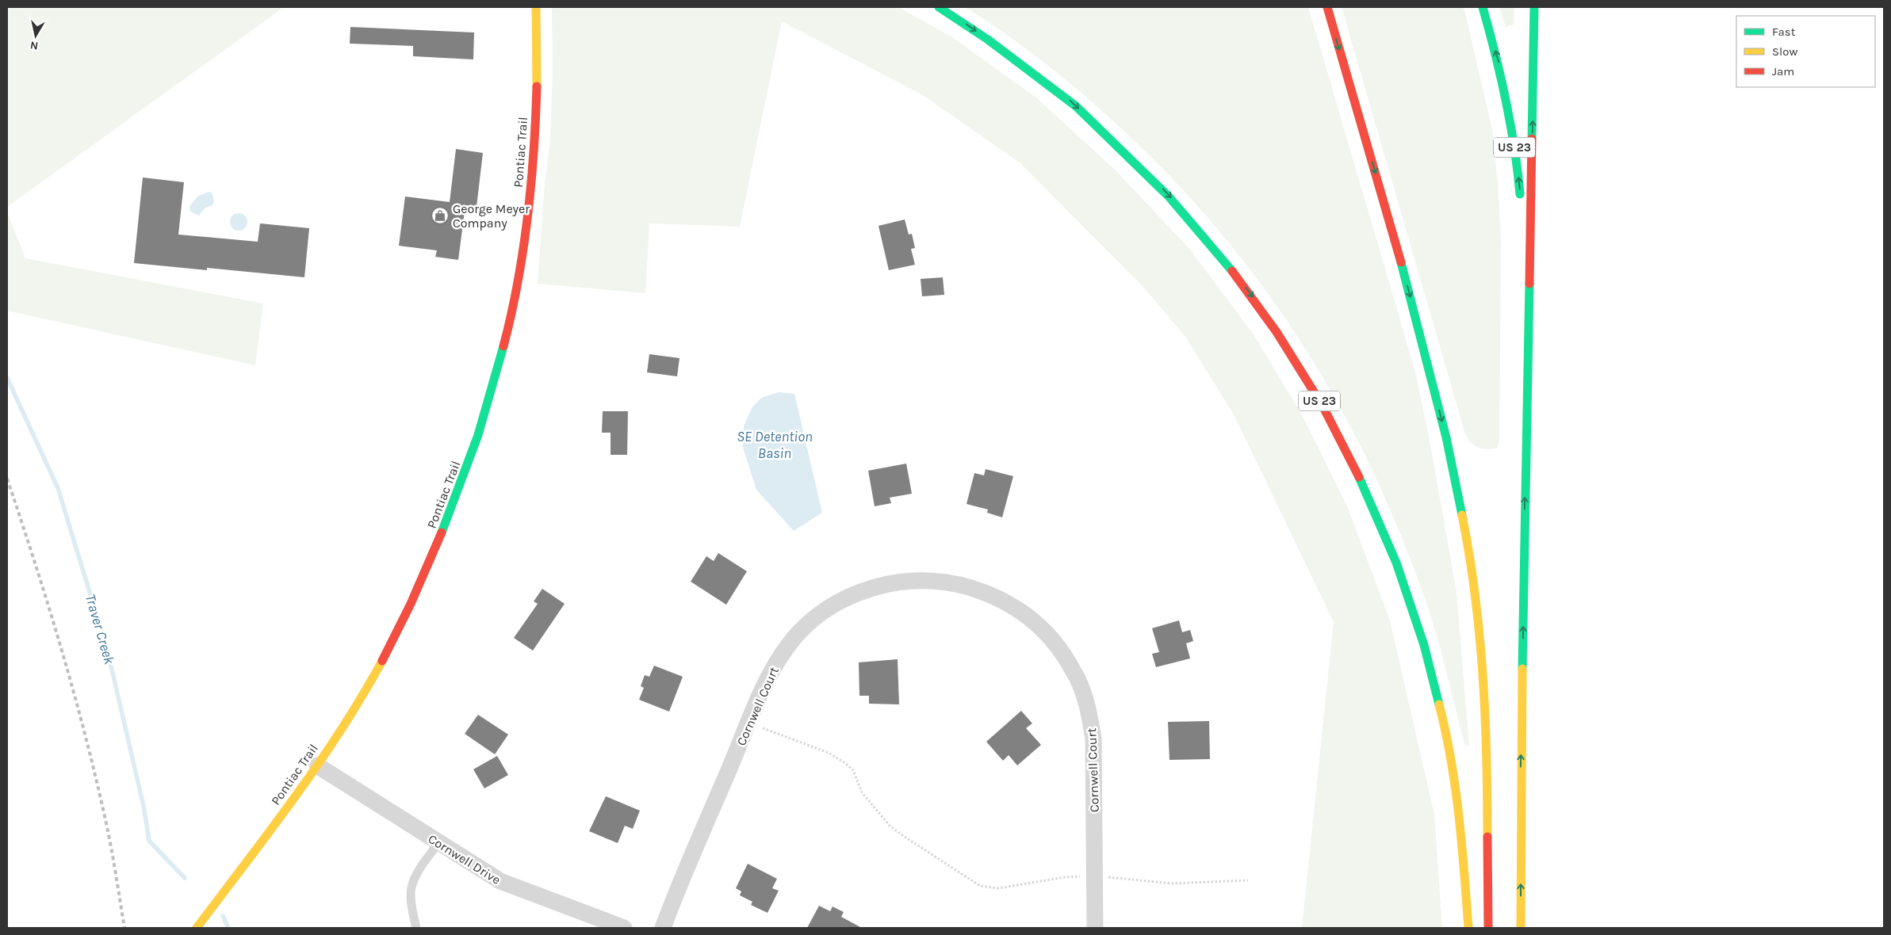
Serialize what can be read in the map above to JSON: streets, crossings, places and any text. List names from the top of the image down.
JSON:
{
  "streets": {
    "main road": ["US 23", "Pontiac Trail"],
    "street": ["Cornwell Court", "Cornwell Drive"]
  },
  "crossings": [
    ["Pontiac Trail", "Cornwell Drive"]
  ],
  "water": ["SE Detention Basin", "Traver Creek"],
  "places": {
    "shop": ["George Meyer Company"]
  },
  "legend": ["Fast", "Slow", "Jam"],
  "north": "bottom"
}
